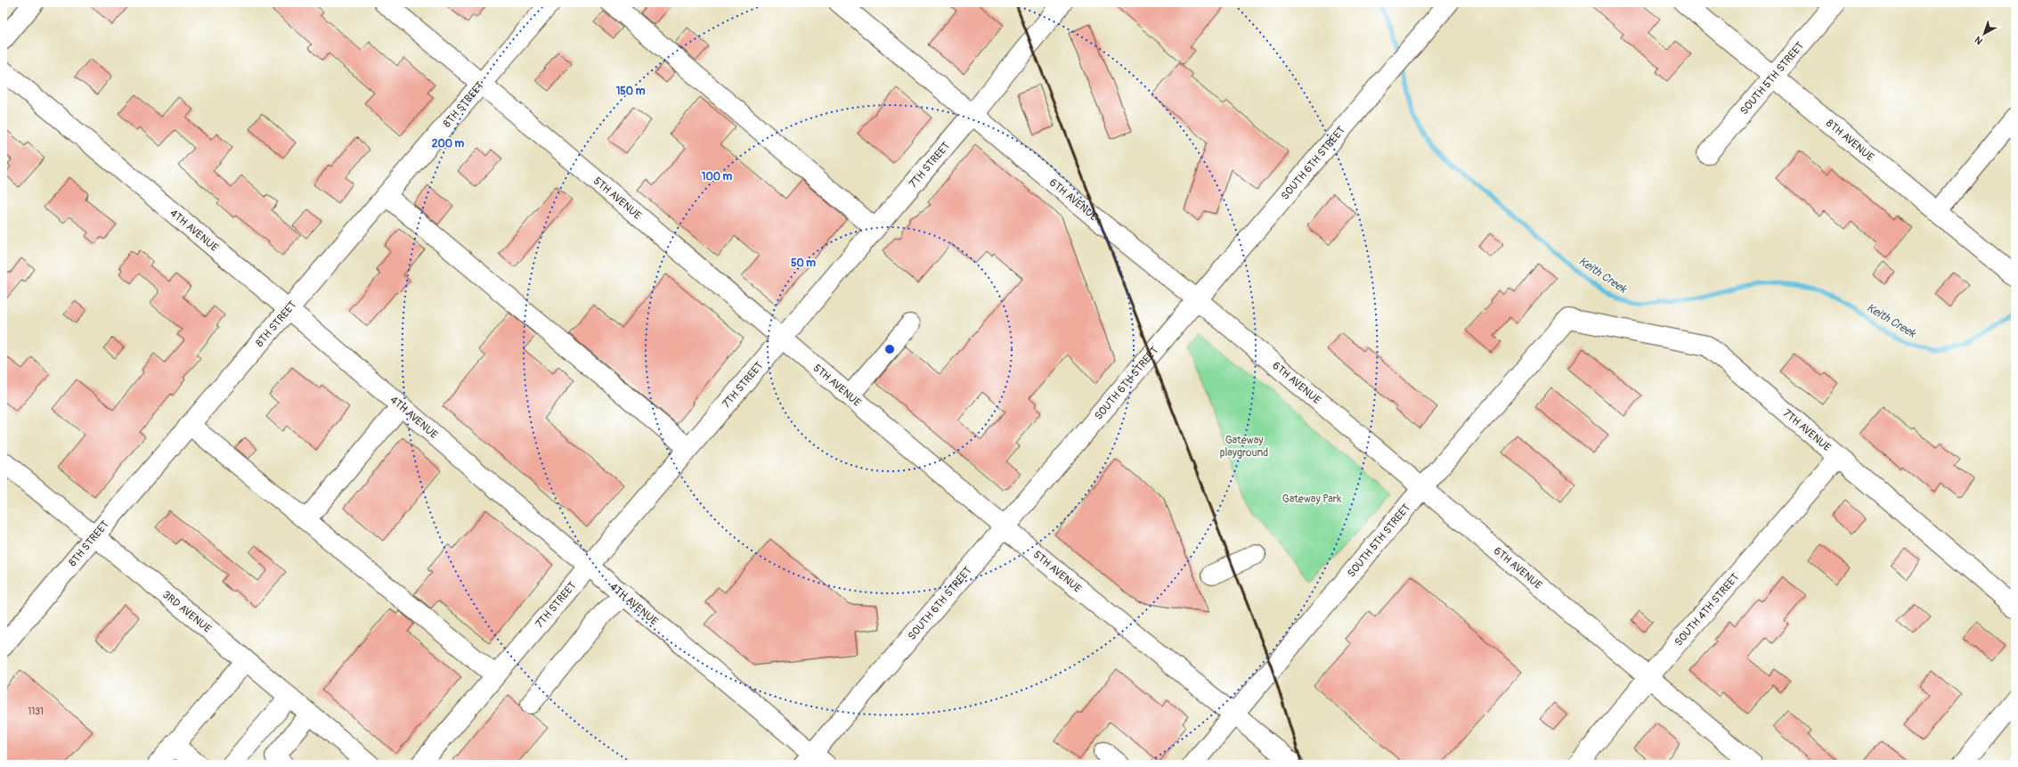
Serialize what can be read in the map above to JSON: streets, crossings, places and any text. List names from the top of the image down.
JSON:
{
  "streets": {
    "street": [
      "SOUTH 5TH STREET",
      "8TH STREET",
      "8TH AVENUE",
      "SOUTH 6TH STREET",
      "7TH STREET",
      "5TH AVENUE",
      "6TH AVENUE",
      "4TH AVENUE",
      "7TH AVENUE",
      "SOUTH 4TH STREET",
      "3RD AVENUE"
    ]
  },
  "crossings": [
    ["SOUTH 5TH STREET", "8TH AVENUE"],
    ["SOUTH 5TH STREET", "5TH AVENUE"],
    ["SOUTH 5TH STREET", "6TH AVENUE"],
    ["SOUTH 5TH STREET", "7TH AVENUE"],
    ["8TH STREET", "5TH AVENUE"],
    ["8TH STREET", "4TH AVENUE"],
    ["8TH STREET", "3RD AVENUE"],
    ["SOUTH 6TH STREET", "5TH AVENUE"],
    ["SOUTH 6TH STREET", "6TH AVENUE"],
    ["SOUTH 6TH STREET", "4TH AVENUE"],
    ["7TH STREET", "5TH AVENUE"],
    ["7TH STREET", "6TH AVENUE"],
    ["7TH STREET", "4TH AVENUE"],
    ["6TH AVENUE", "SOUTH 4TH STREET"],
    ["7TH AVENUE", "SOUTH 4TH STREET"]
  ],
  "water": ["Keith Creek"],
  "parks": ["Gateway playground", "Gateway Park"],
  "house_numbers": ["1131"],
  "north": "bottom left",
  "rings": [
    "150 m",
    "200 m",
    "100 m",
    "50 m"
  ]
}
